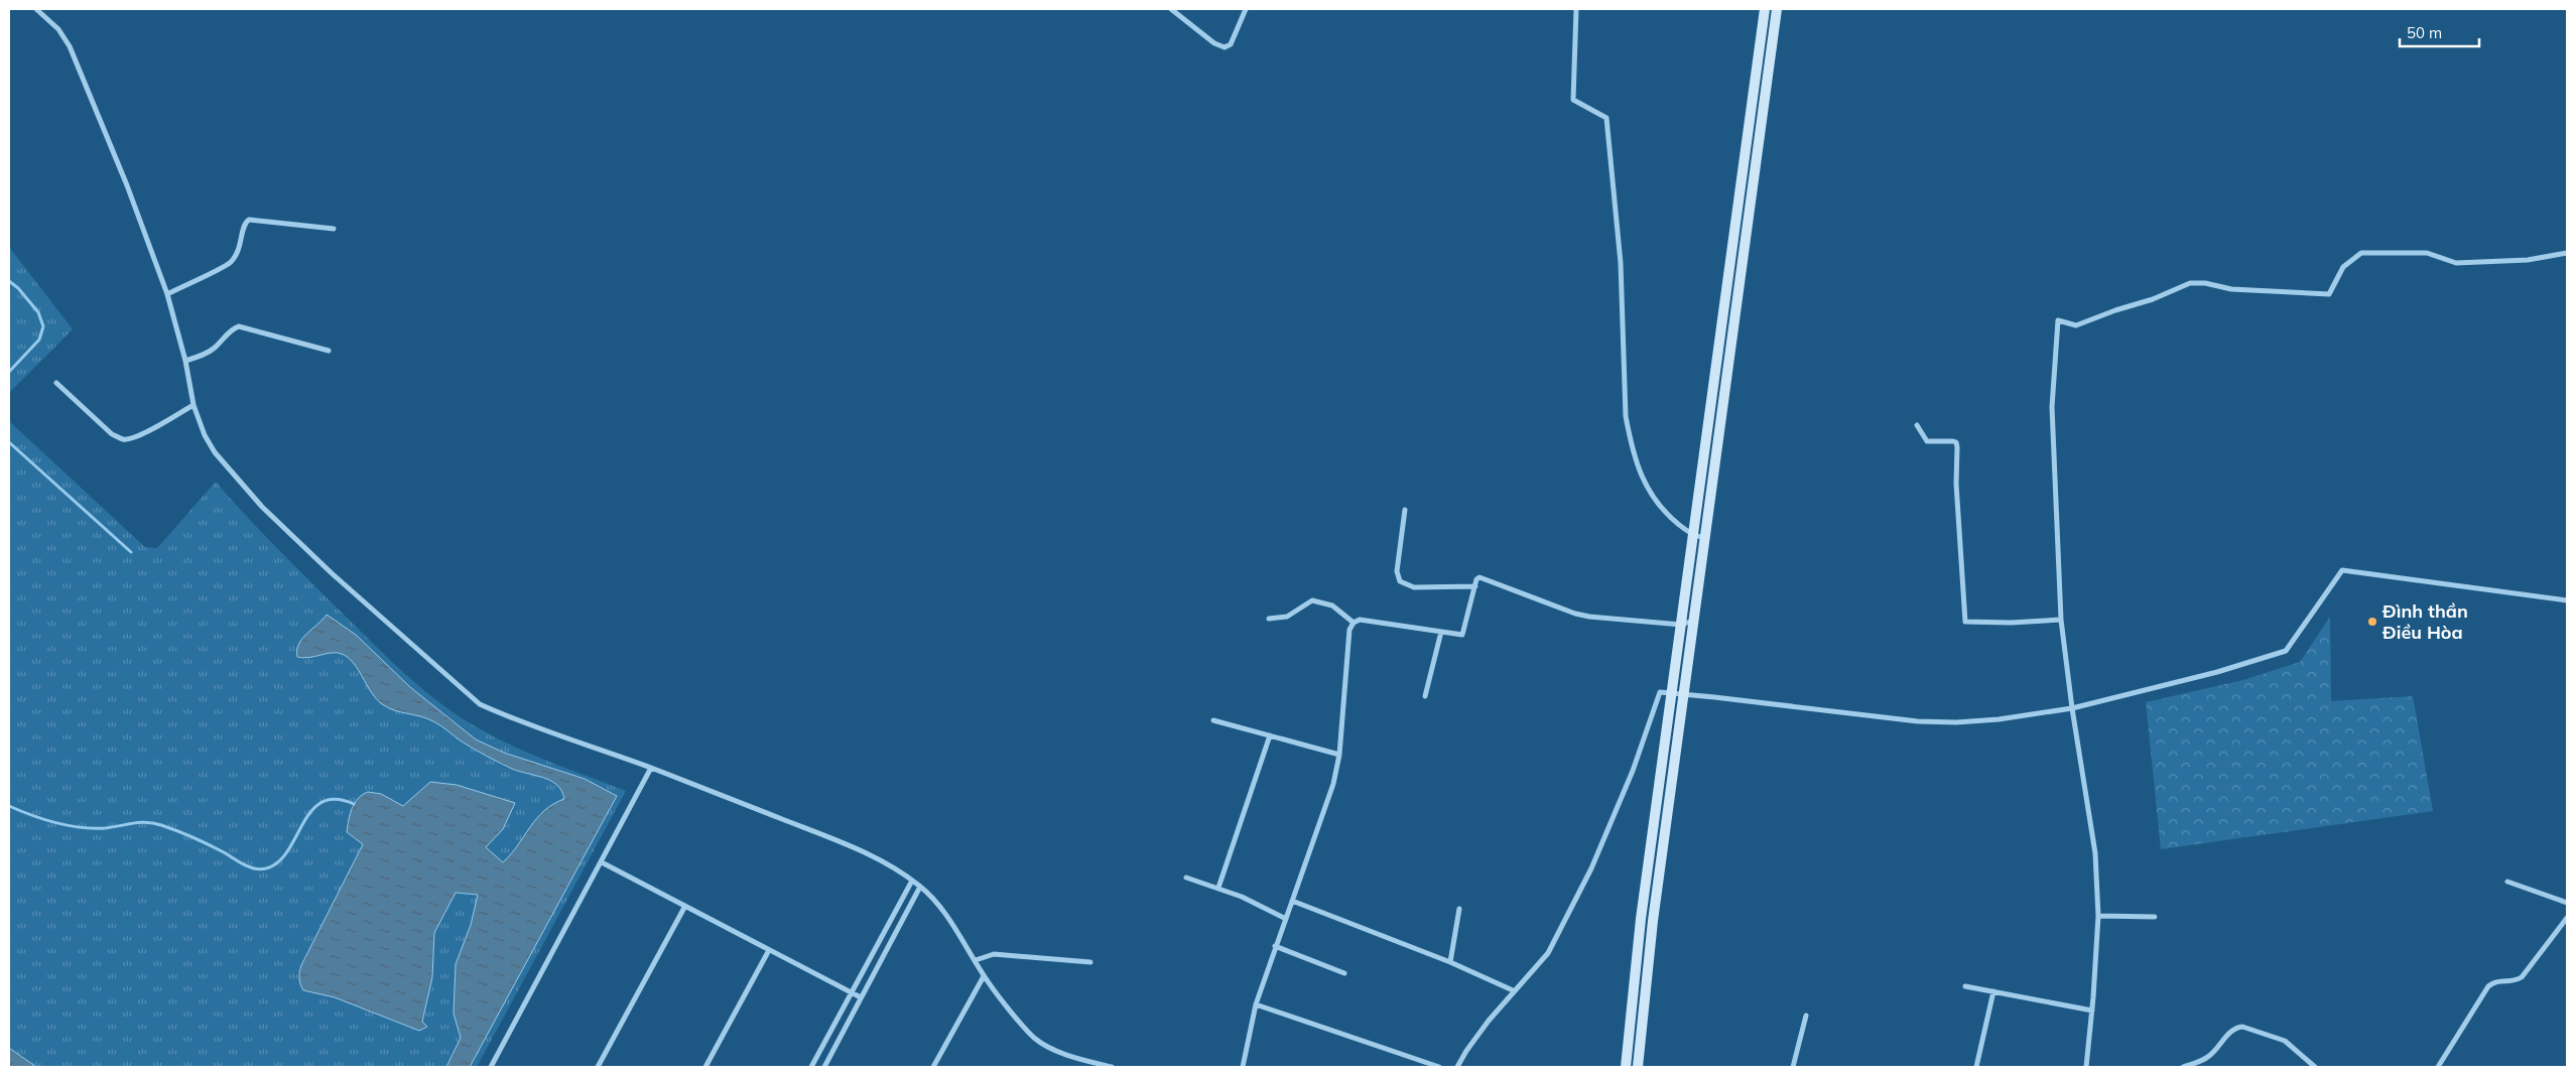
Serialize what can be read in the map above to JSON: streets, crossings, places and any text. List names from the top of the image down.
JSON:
{
  "places": ["Đình thần Điều Hòa"],
  "scale_bar": "50 m"
}
